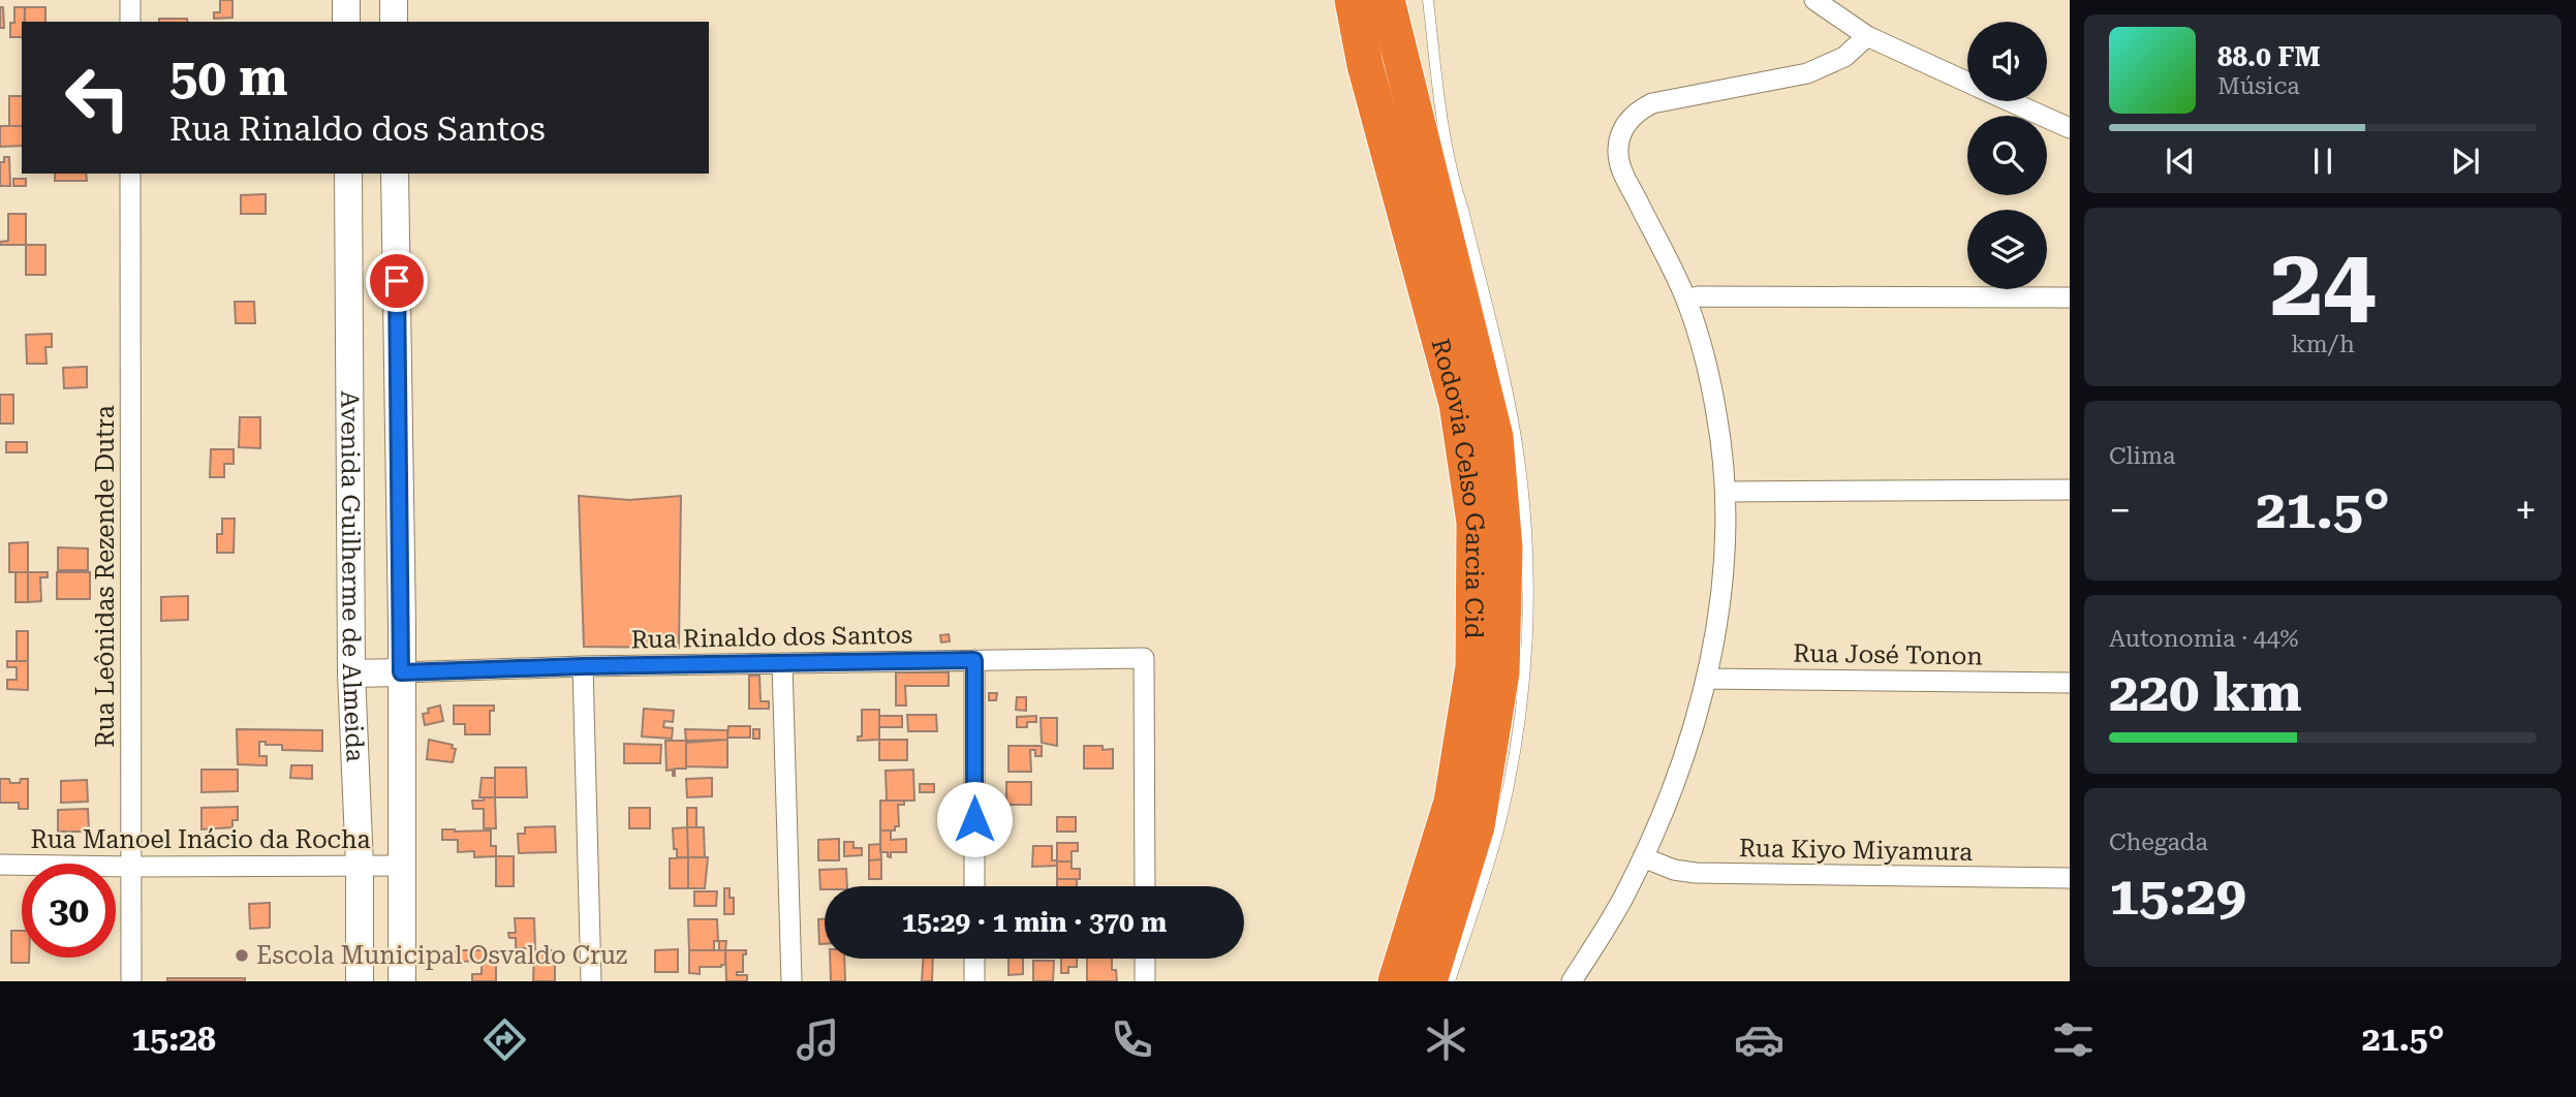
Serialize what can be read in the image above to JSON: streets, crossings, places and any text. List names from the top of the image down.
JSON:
{
  "streets": {
    "highway": ["Rodovia Celso Garcia Cid"],
    "street": [
      "Rua Leônidas Rezende Dutra",
      "Avenida Guilherme de Almeida",
      "Rua Rinaldo dos Santos",
      "Rua José Tonon",
      "Rua Manoel Inácio da Rocha",
      "Rua Kiyo Miyamura"
    ]
  },
  "crossings": [
    ["Rua Leônidas Rezende Dutra", "Rua Manoel Inácio da Rocha"],
    ["Avenida Guilherme de Almeida", "Rua Rinaldo dos Santos"],
    ["Avenida Guilherme de Almeida", "Rua Manoel Inácio da Rocha"]
  ],
  "places": ["Escola Municipal Osvaldo Cruz"],
  "page": {
    "turn": ["50 m", "Rua Rinaldo dos Santos"],
    "song": ["88.0 FM", "Música"],
    "tile": [
      ["24", "km/h"],
      "Clima",
      ["Autonomia · 44%", "220 km"],
      ["Chegada", "15:29"]
    ],
    "heat": ["−", "21.5°", "+"],
    "limit": "30",
    "trip": "15:29 · 1 min · 370 m",
    "tabs": ["15:28", "21.5°"]
  }
}
